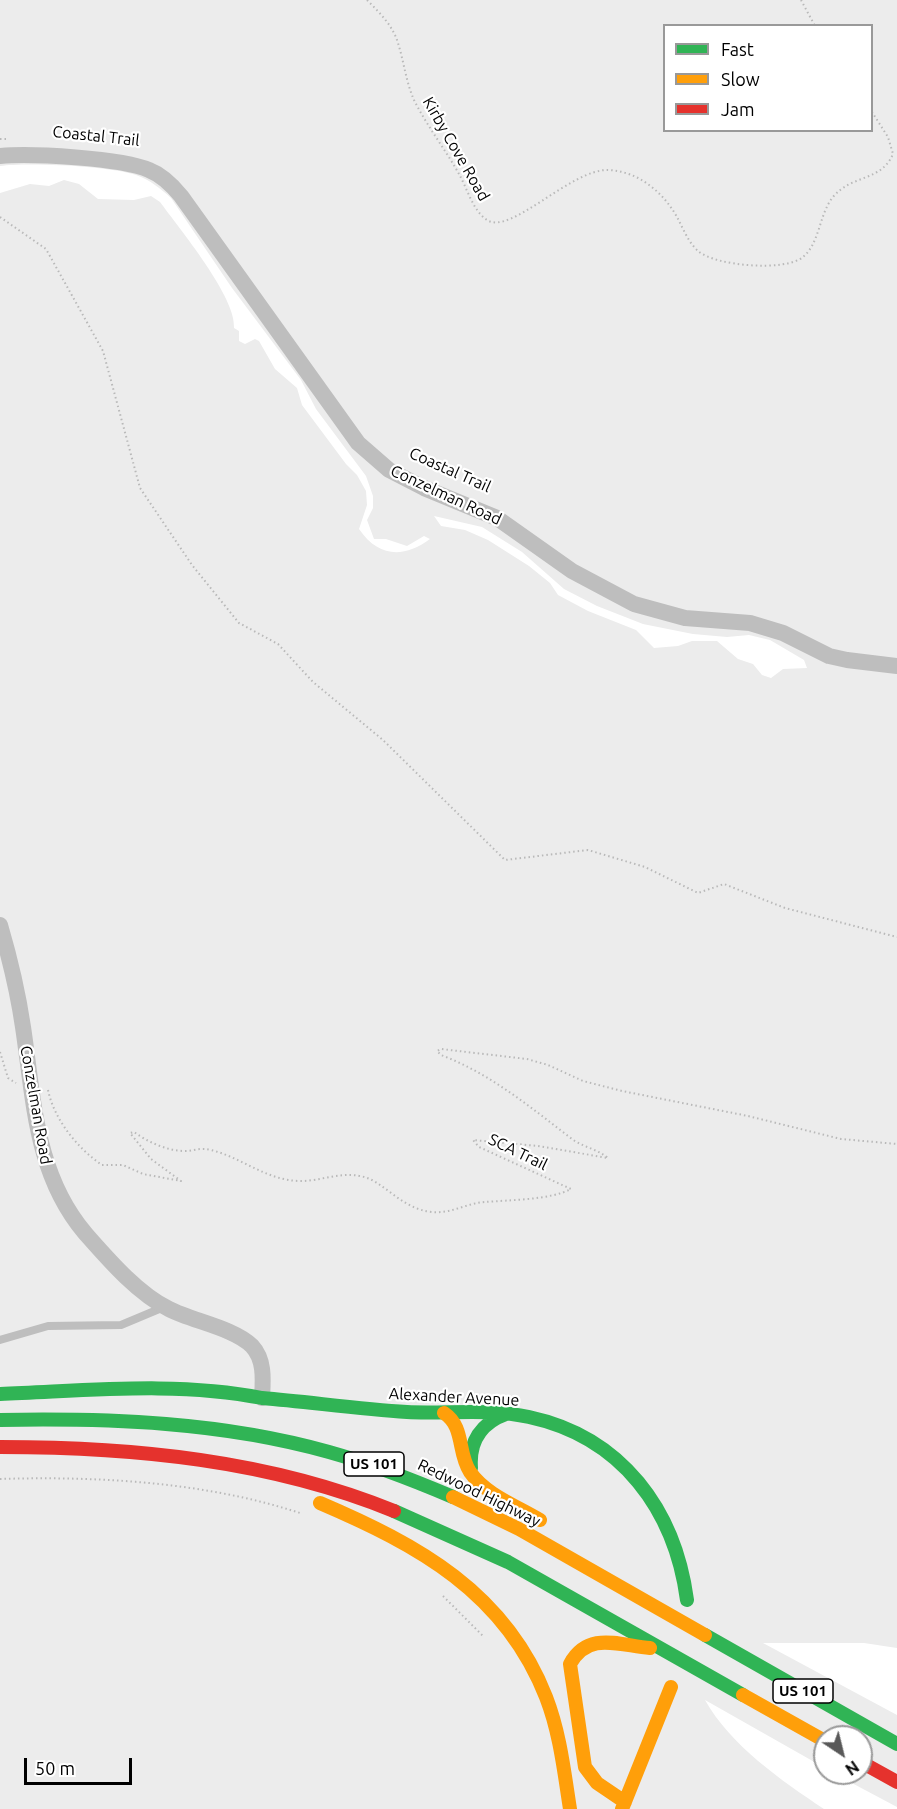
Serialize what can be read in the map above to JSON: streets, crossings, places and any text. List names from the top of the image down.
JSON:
{
  "streets": {
    "main road": ["Alexander Avenue", "US 101", "Redwood Highway"],
    "street": ["Conzelman Road"],
    "path": ["Kirby Cove Road", "SCA Trail"]
  },
  "crossings": [
    ["Conzelman Road", "SCA Trail"],
    ["Conzelman Road", "Alexander Avenue"]
  ],
  "legend": ["Fast", "Slow", "Jam"],
  "scale_bar": "50 m",
  "north": "bottom right"
}
